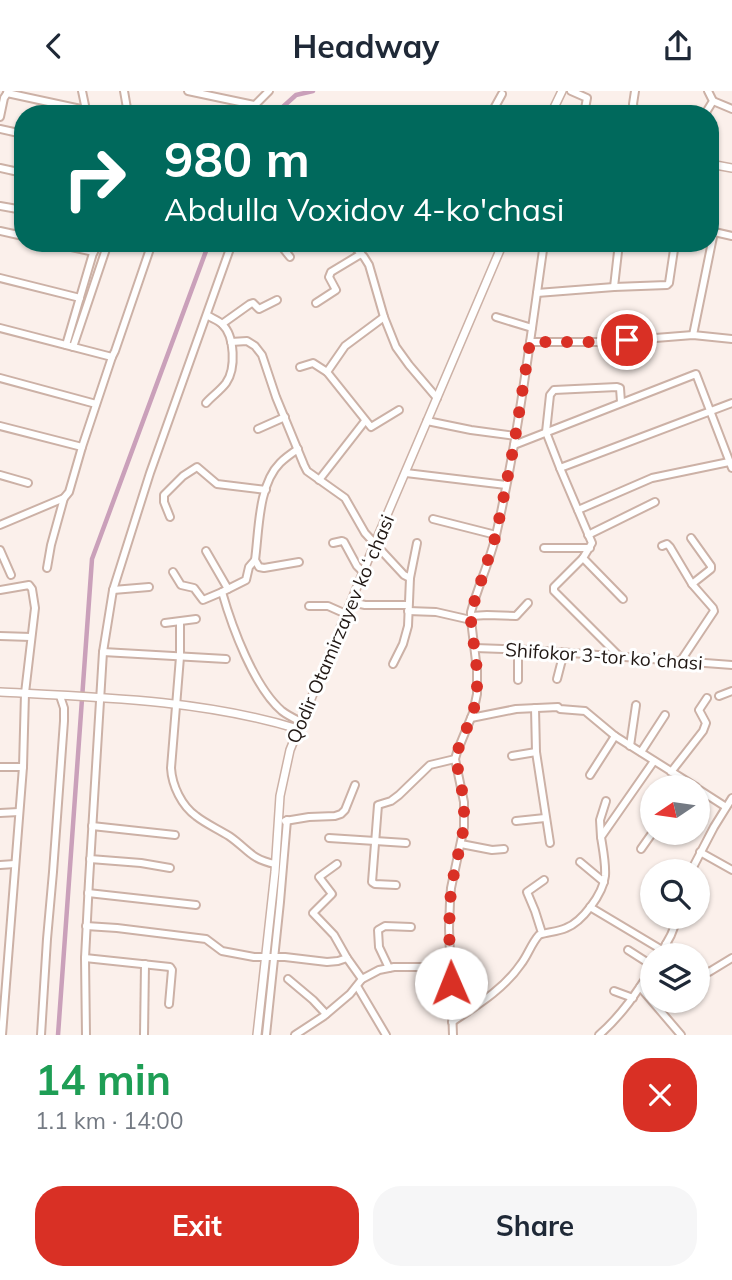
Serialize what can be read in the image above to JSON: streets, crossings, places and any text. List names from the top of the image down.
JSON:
{
  "streets": {
    "main road": ["Qodir Otamirzayev koʻchasi"],
    "street": ["Shifokor 3-tor koʼchasi"]
  },
  "north": "left",
  "page": {
    "header": "Headway",
    "turn": ["980 m", "Abdulla Voxidov 4-ko'chasi"],
    "heading": ["14 min", "1.1 km · 14:00"],
    "buttons": ["Exit", "Share"]
  }
}
